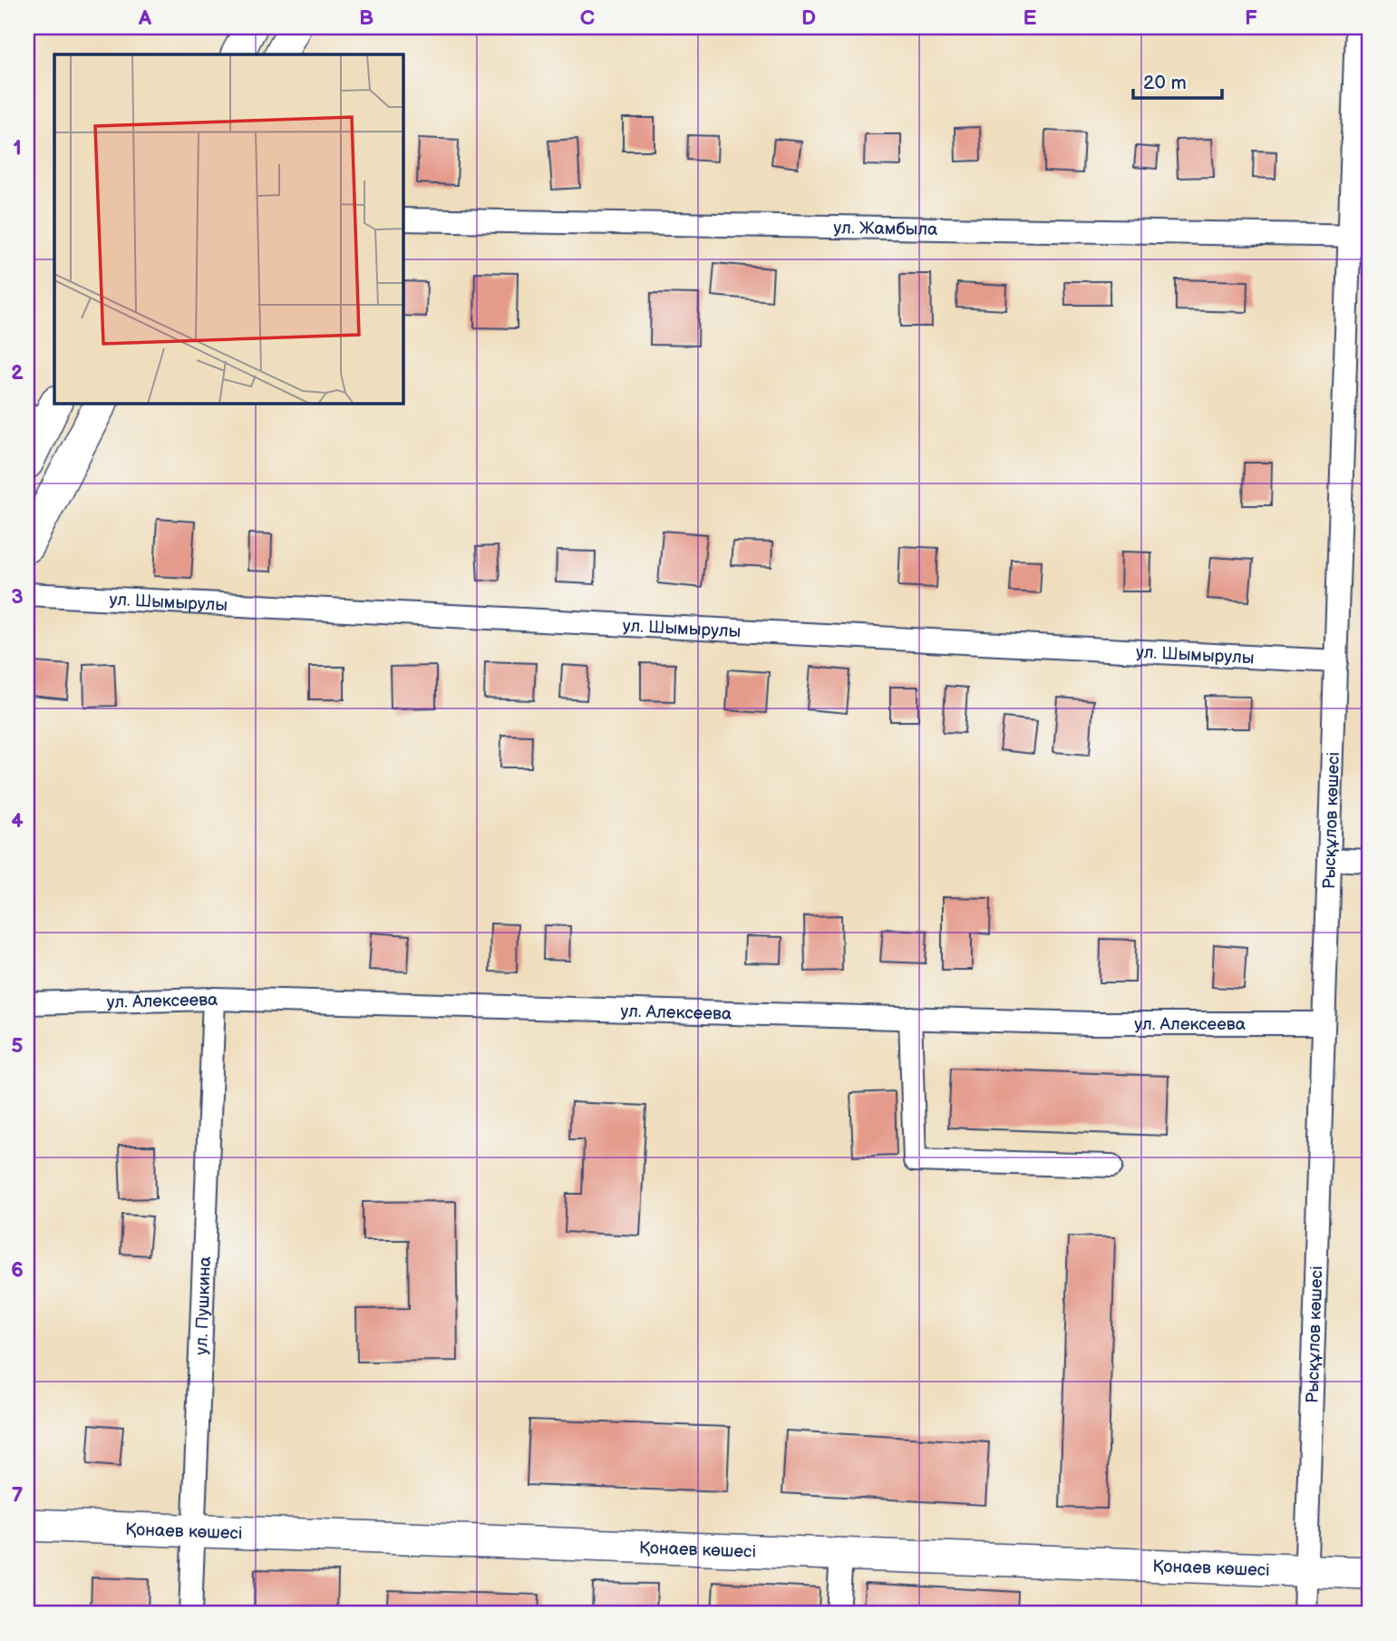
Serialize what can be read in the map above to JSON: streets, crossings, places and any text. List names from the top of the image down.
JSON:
{
  "streets": {
    "street": [
      "ул. Жамбыла",
      "ул. Шымырулы",
      "Рысқұлов көшесі",
      "ул. Алексеева",
      "ул. Пушкина",
      "Қонаев көшесі"
    ]
  },
  "crossings": [
    ["ул. Жамбыла", "Рысқұлов көшесі"],
    ["ул. Шымырулы", "Рысқұлов көшесі"],
    ["Рысқұлов көшесі", "ул. Алексеева"],
    ["Рысқұлов көшесі", "Қонаев көшесі"],
    ["ул. Алексеева", "ул. Пушкина"],
    ["ул. Пушкина", "Қонаев көшесі"]
  ],
  "scale_bar": "20 m",
  "grid": {
    "columns": [
      "A",
      "B",
      "C",
      "D",
      "E",
      "F"
    ],
    "rows": [
      "1",
      "2",
      "3",
      "4",
      "5",
      "6",
      "7"
    ]
  }
}
